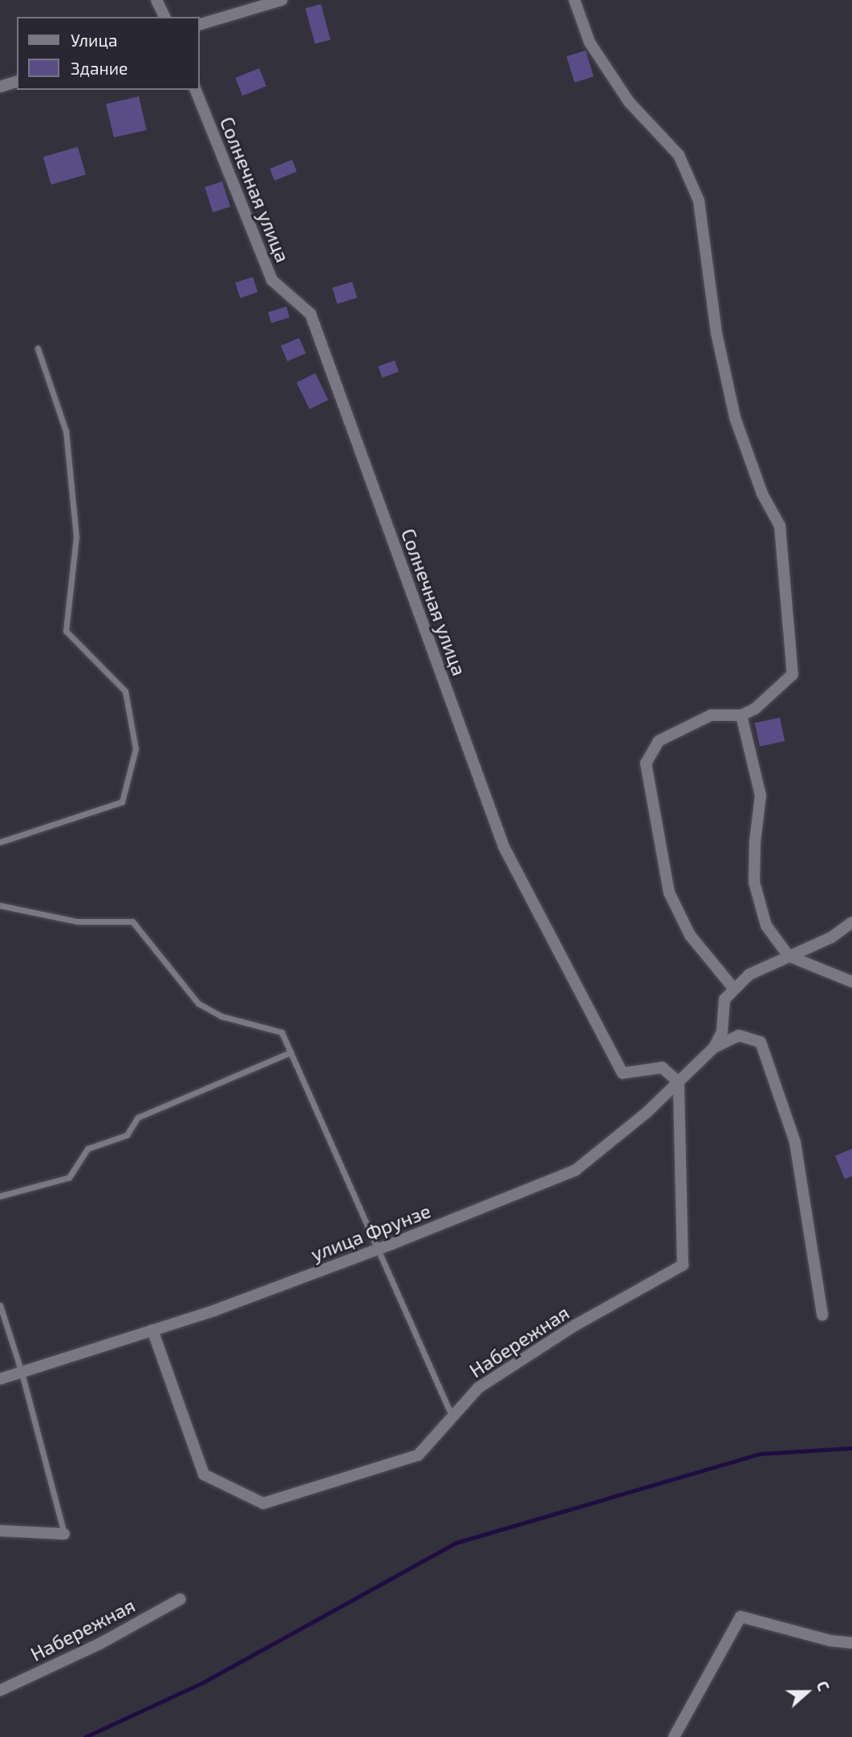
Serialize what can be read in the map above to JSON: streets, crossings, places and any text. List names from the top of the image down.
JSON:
{
  "streets": {
    "street": ["Солнечная улица", "улица Фрунзе", "Набережная"]
  },
  "crossings": [
    ["Солнечная улица", "улица Фрунзе"],
    ["Солнечная улица", "Набережная"],
    ["улица Фрунзе", "Набережная"]
  ],
  "legend": ["Улица", "Здание"],
  "north": "right"
}
